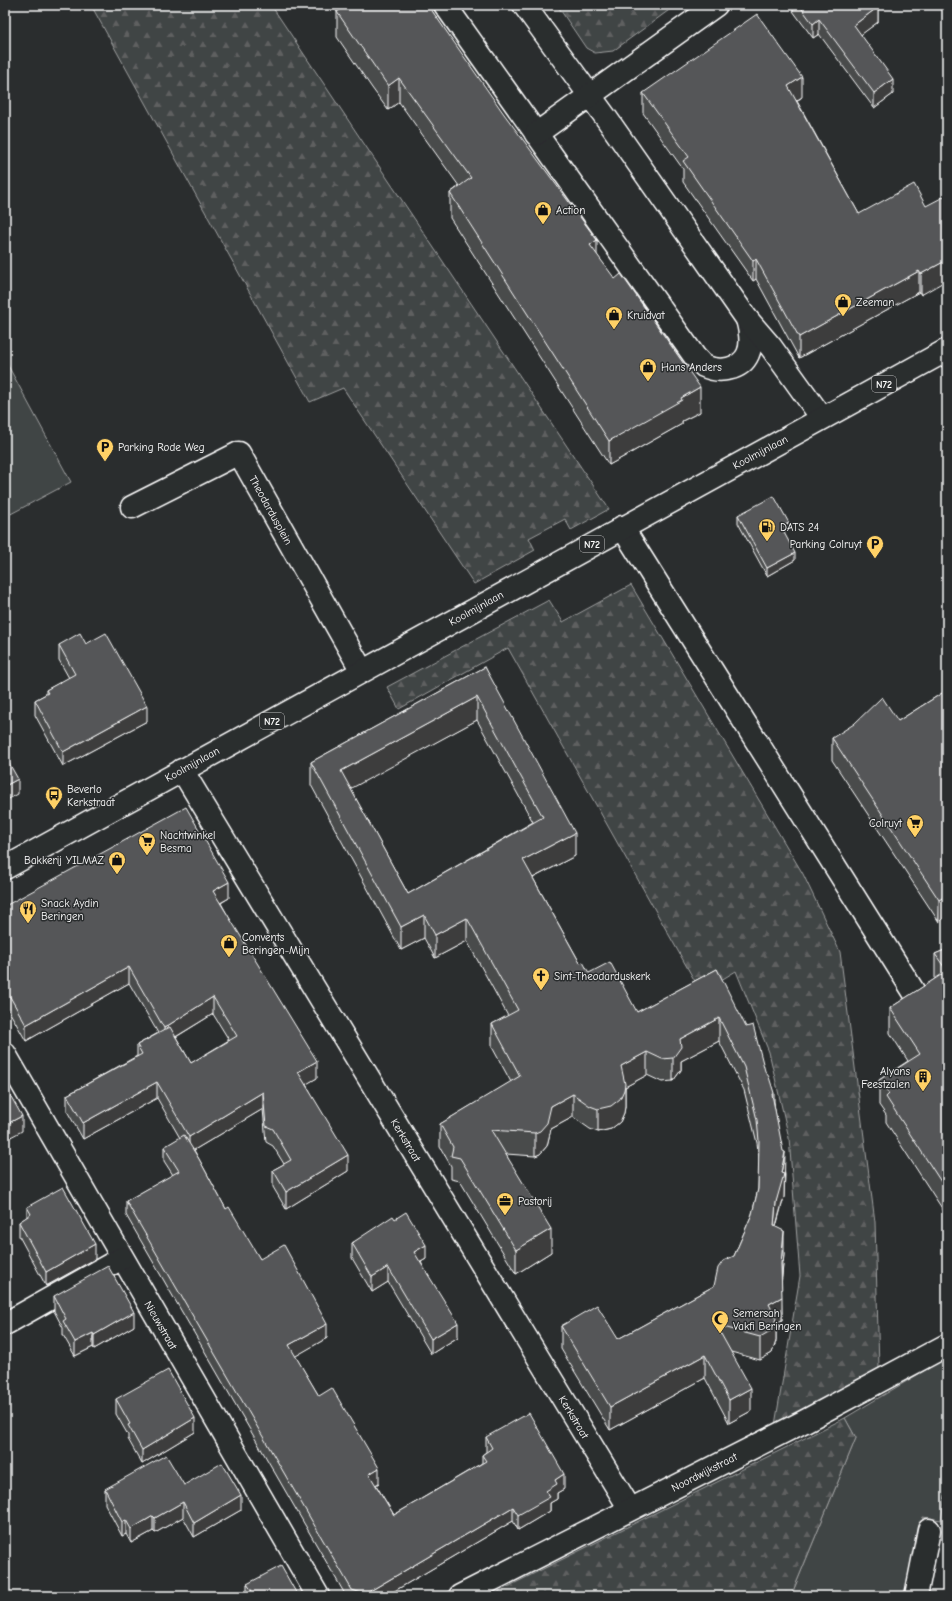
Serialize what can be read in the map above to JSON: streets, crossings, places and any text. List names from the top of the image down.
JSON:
{
  "streets": {
    "street": [
      "N72",
      "Koolmijnlaan",
      "Theodardusplein",
      "Kerkstraat",
      "Nieuwstraat",
      "Noordwijkstraat"
    ]
  },
  "crossings": [
    ["Koolmijnlaan", "Theodardusplein"],
    ["Koolmijnlaan", "Kerkstraat"],
    ["Kerkstraat", "Noordwijkstraat"]
  ],
  "places": {
    "shop": [
      "Action",
      "Zeeman",
      "Kruidvat",
      "Hans Anders",
      "Bakkerij YILMAZ",
      "Convents Beringen-Mijn"
    ],
    "parking": ["Parking Rode Weg", "Parking Colruyt"],
    "fuel station": ["DATS 24"],
    "bus stop": ["Beverlo Kerkstraat"],
    "supermarket": ["Colruyt", "Nachtwinkel Besma"],
    "restaurant": ["Snack Aydin Beringen"],
    "church": ["Sint-Theodarduskerk"],
    "building": ["Alyans Feestzalen"],
    "office": ["Pastorij"],
    "mosque": ["Semersah Vakfi Beringen"]
  }
}
